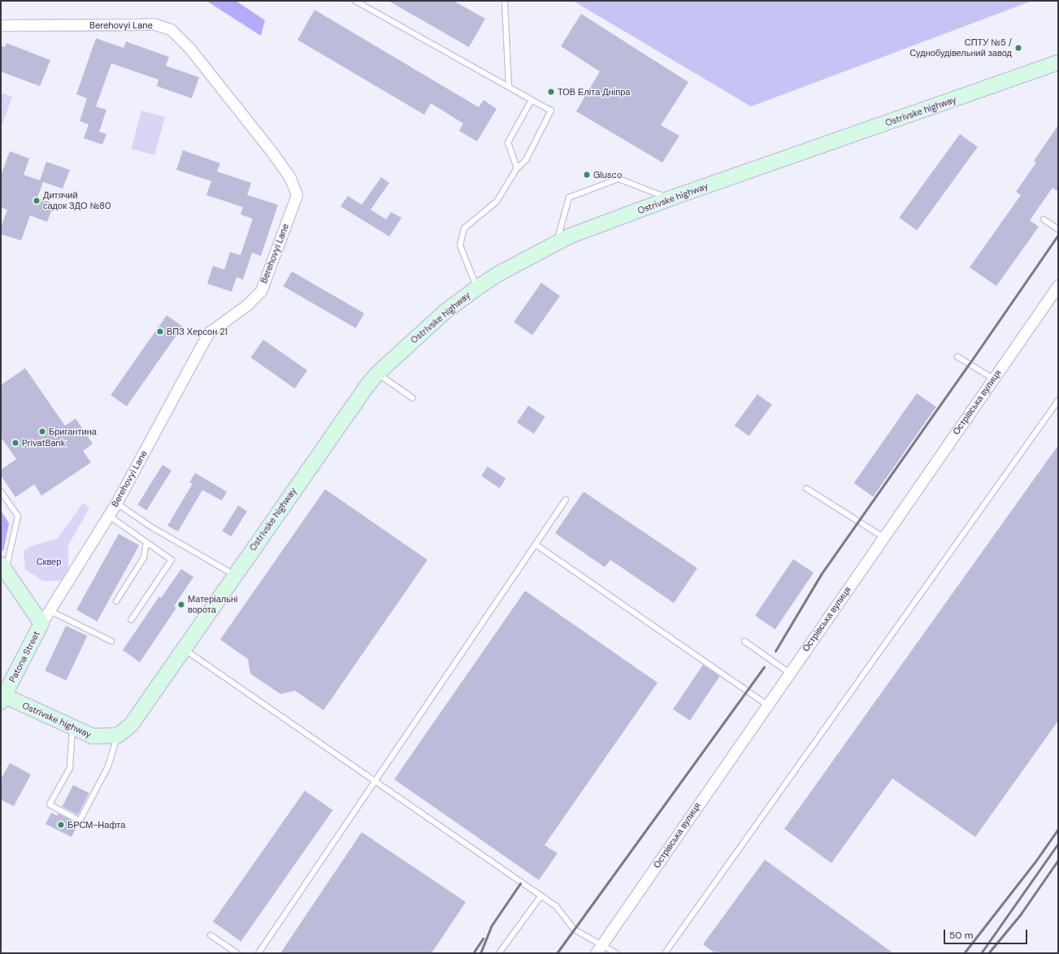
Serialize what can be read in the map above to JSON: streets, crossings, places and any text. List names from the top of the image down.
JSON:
{
  "streets": {
    "street": [
      "Berehovyi Lane",
      "Ostrivske highway",
      "Острівська вулиця",
      "Patona Street"
    ]
  },
  "crossings": [
    ["Berehovyi Lane", "Patona Street"],
    ["Ostrivske highway", "Patona Street"]
  ],
  "parks": ["Сквер"],
  "places": [
    "СПТУ №5 / Суднобудівельний завод",
    "ТОВ Еліта Дніпра",
    "Glusco",
    "Дитячий садок ЗДО №80",
    "ВПЗ Херсон 21",
    "Бригантина",
    "PrivatBank",
    "Матеріальні ворота",
    "БРСМ-Нафта"
  ],
  "scale_bar": "50 m"
}
